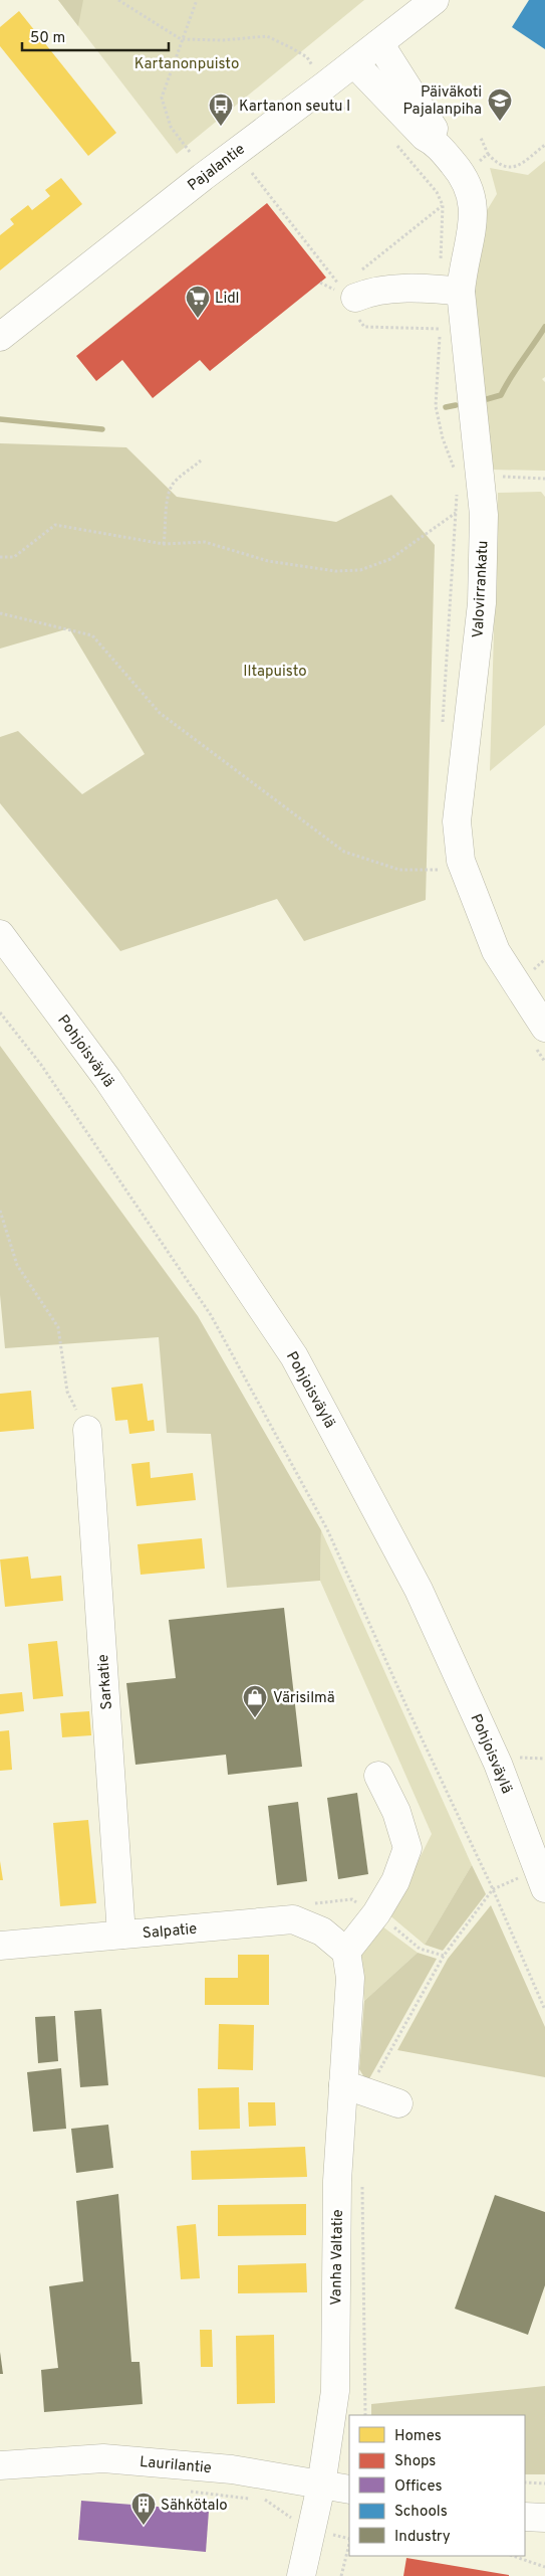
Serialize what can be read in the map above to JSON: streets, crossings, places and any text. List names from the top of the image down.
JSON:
{
  "streets": {
    "street": [
      "Pajalantie",
      "Valovirrankatu",
      "Pohjoisväylä",
      "Sarkatie",
      "Salpatie",
      "Vanha Valtatie",
      "Laurilantie"
    ]
  },
  "crossings": [
    ["Pajalantie", "Valovirrankatu"],
    ["Sarkatie", "Salpatie"],
    ["Salpatie", "Vanha Valtatie"],
    ["Vanha Valtatie", "Laurilantie"]
  ],
  "parks": ["Kartanonpuisto", "Iltapuisto"],
  "places": {
    "school or university": ["Päiväkoti Pajalanpiha"],
    "bus stop": ["Kartanon seutu I"],
    "supermarket": ["Lidl"],
    "shop": ["Värisilmä"],
    "building": ["Sähkötalo"]
  },
  "legend": [
    "Homes",
    "Shops",
    "Offices",
    "Schools",
    "Industry"
  ],
  "scale_bar": "50 m"
}
